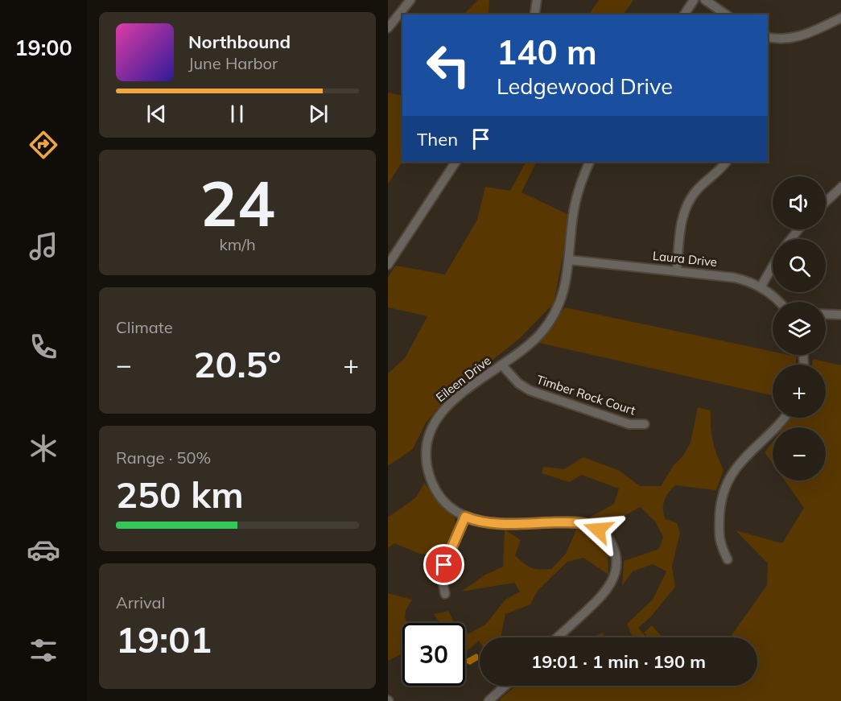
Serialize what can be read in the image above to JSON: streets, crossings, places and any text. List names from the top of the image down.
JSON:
{
  "streets": {
    "street": ["Laura Drive", "Eileen Drive", "Timber Rock Court"]
  },
  "crossings": [
    ["Laura Drive", "Eileen Drive"],
    ["Eileen Drive", "Timber Rock Court"]
  ],
  "page": {
    "tabs": "19:00",
    "turn": ["140 m", "Ledgewood Drive"],
    "song": ["Northbound", "June Harbor"],
    "then": "Then",
    "tile": [
      ["24", "km/h"],
      "Climate",
      ["Range · 50%", "250 km"],
      ["Arrival", "19:01"]
    ],
    "map_buttons": ["+", "−"],
    "heat": ["−", "20.5°", "+"],
    "limit": "30",
    "trip": "19:01 · 1 min · 190 m"
  }
}
